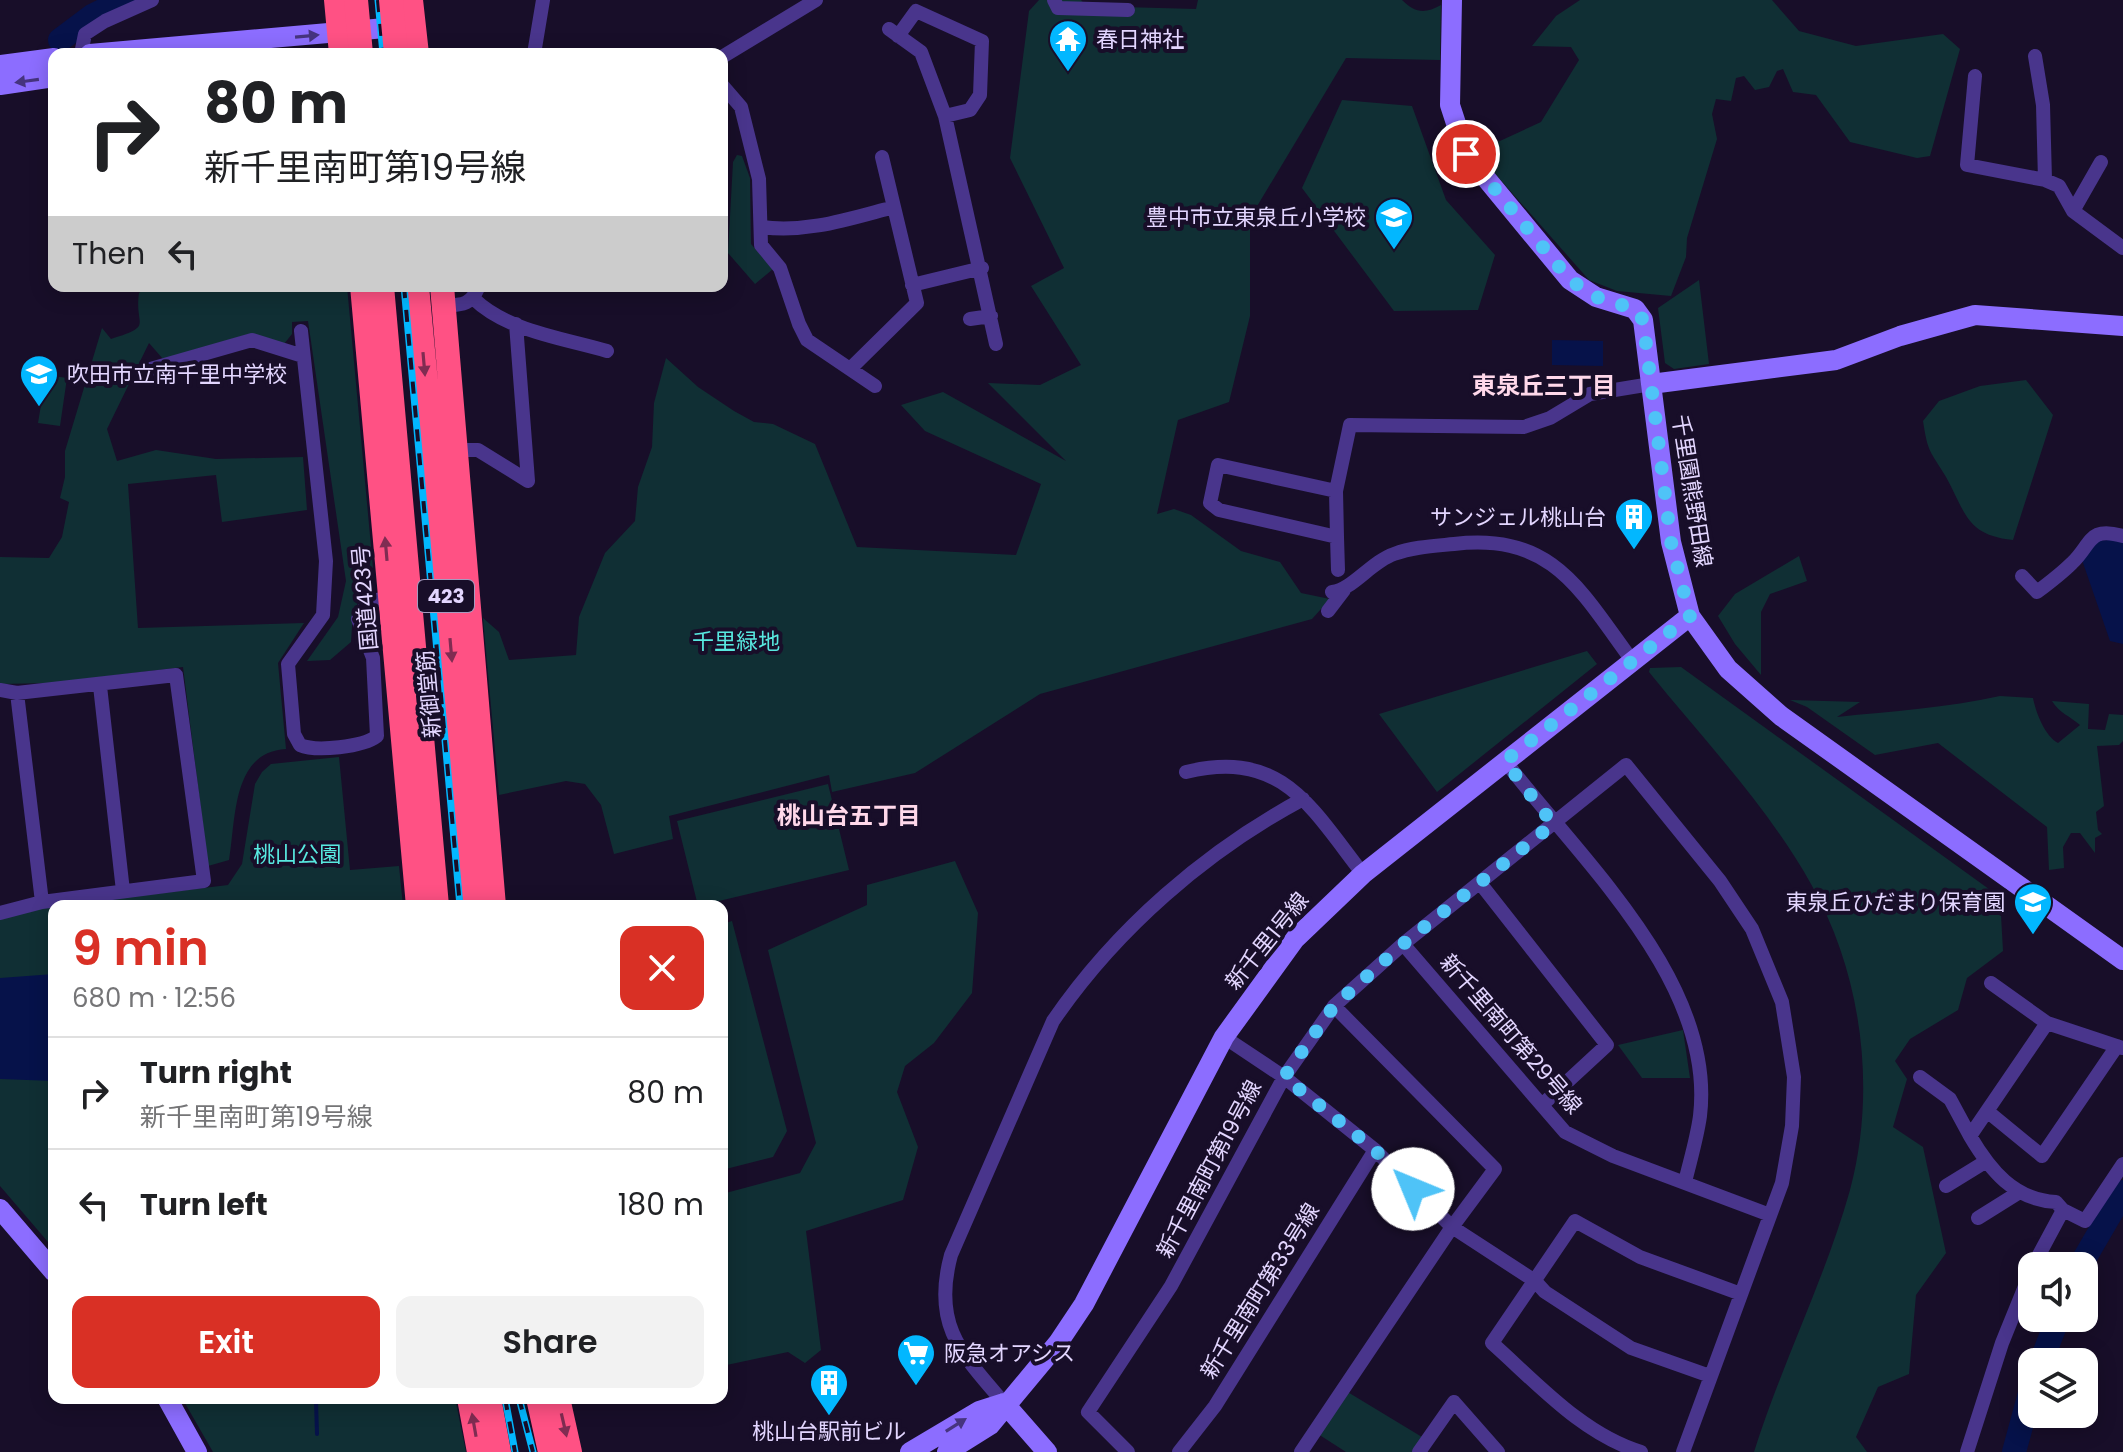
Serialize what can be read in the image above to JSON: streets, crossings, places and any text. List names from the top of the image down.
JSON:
{
  "streets": {
    "highway": ["423", "国道423号", "新御堂筋"],
    "street": [
      "千里園熊野田線",
      "新千里1号線",
      "新千里南町第29号線",
      "新千里南町第19号線",
      "新千里南町第33号線"
    ]
  },
  "crossings": [
    ["千里園熊野田線", "新千里1号線"],
    ["新千里南町第29号線", "新千里南町第19号線"]
  ],
  "districts": ["東泉丘三丁目", "桃山台五丁目"],
  "parks": ["千里緑地", "桃山公園"],
  "places": {
    "temple": ["春日神社"],
    "school or university": ["豊中市立東泉丘小学校", "吹田市立南千里中学校", "東泉丘ひだまり保育園"],
    "building": ["サンジェル桃山台", "桃山台駅前ビル"],
    "supermarket": ["阪急オアシス"]
  },
  "page": {
    "turn": ["80 m", "新千里南町第19号線"],
    "then": "Then",
    "heading": ["9 min", "680 m · 12:56"],
    "list": [
      {
        "name": "Turn right",
        "note": "新千里南町第19号線",
        "value": "80 m"
      },
      {
        "name": "Turn left",
        "value": "180 m"
      }
    ],
    "buttons": ["Exit", "Share"]
  }
}
